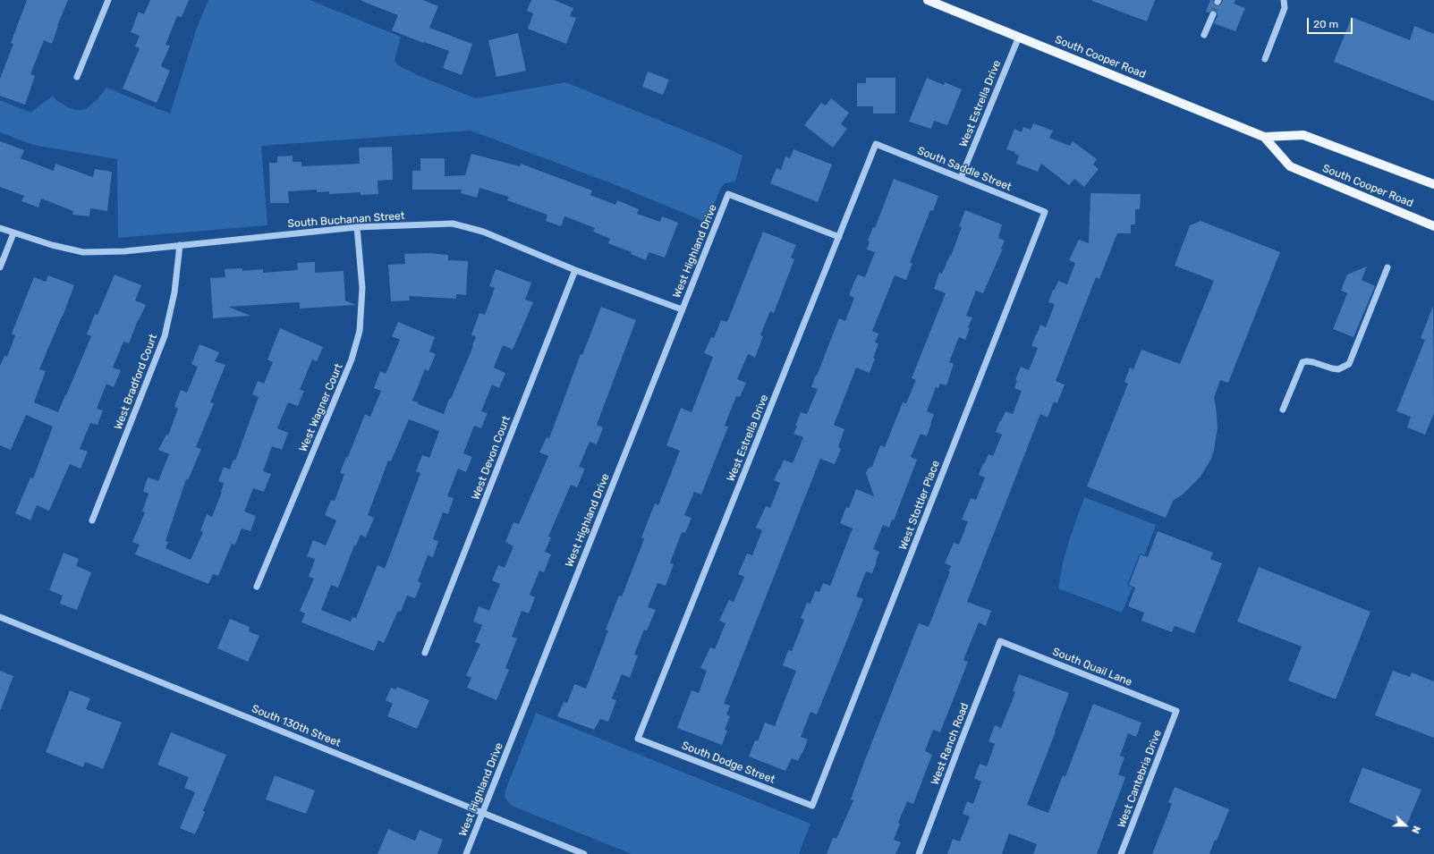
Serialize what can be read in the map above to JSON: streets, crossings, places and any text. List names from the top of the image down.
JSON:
{
  "streets": {
    "main road": ["South Cooper Road"],
    "street": [
      "West Estrella Drive",
      "South Saddle Street",
      "South Buchanan Street",
      "West Highland Drive",
      "West Bradford Court",
      "West Wagner Court",
      "West Devon Court",
      "West Stottler Place",
      "South Quail Lane",
      "South 130th Street",
      "West Ranch Road",
      "South Dodge Street",
      "West Cantebria Drive"
    ]
  },
  "crossings": [
    ["South Cooper Road", "West Estrella Drive"],
    ["West Estrella Drive", "South Saddle Street"],
    ["West Estrella Drive", "West Highland Drive"],
    ["West Estrella Drive", "South Dodge Street"],
    ["South Saddle Street", "West Stottler Place"],
    ["South Buchanan Street", "West Highland Drive"],
    ["South Buchanan Street", "West Bradford Court"],
    ["South Buchanan Street", "West Wagner Court"],
    ["South Buchanan Street", "West Devon Court"],
    ["West Highland Drive", "South 130th Street"],
    ["West Stottler Place", "South Dodge Street"],
    ["South Quail Lane", "West Ranch Road"],
    ["South Quail Lane", "West Cantebria Drive"]
  ],
  "scale_bar": "20 m",
  "north": "right"
}
